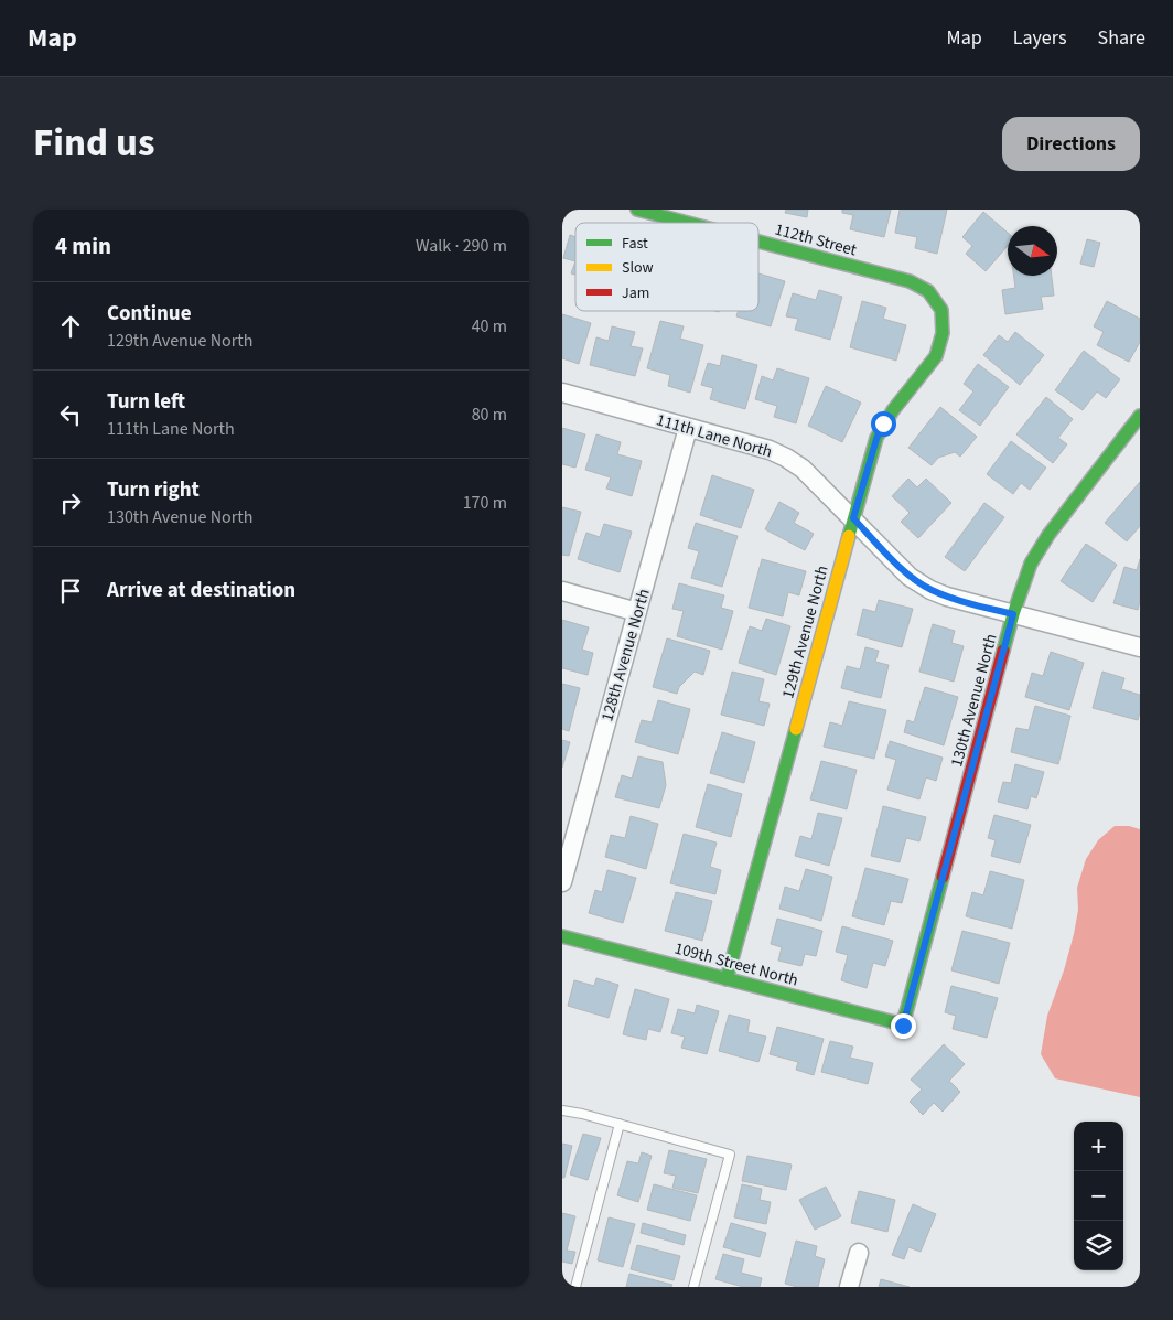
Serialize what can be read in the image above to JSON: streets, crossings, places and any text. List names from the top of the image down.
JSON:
{
  "streets": {
    "street": [
      "112th Street",
      "111th Lane North",
      "129th Avenue North",
      "128th Avenue North",
      "130th Avenue North",
      "109th Street North"
    ]
  },
  "crossings": [
    ["112th Street", "129th Avenue North"],
    ["111th Lane North", "129th Avenue North"],
    ["111th Lane North", "128th Avenue North"],
    ["111th Lane North", "130th Avenue North"],
    ["129th Avenue North", "109th Street North"],
    ["130th Avenue North", "109th Street North"]
  ],
  "legend": ["Fast", "Slow", "Jam"],
  "north": "right",
  "page": {
    "header": "Map",
    "nav": ["Map", "Layers", "Share"],
    "title": "Find us",
    "buttons": "Directions",
    "heading": ["4 min", "Walk · 290 m"],
    "list": [
      ["Continue", "129th Avenue North", "40 m"],
      ["Turn left", "111th Lane North", "80 m"],
      ["Turn right", "130th Avenue North", "170 m"],
      "Arrive at destination"
    ],
    "map_buttons": ["+", "−"]
  }
}
